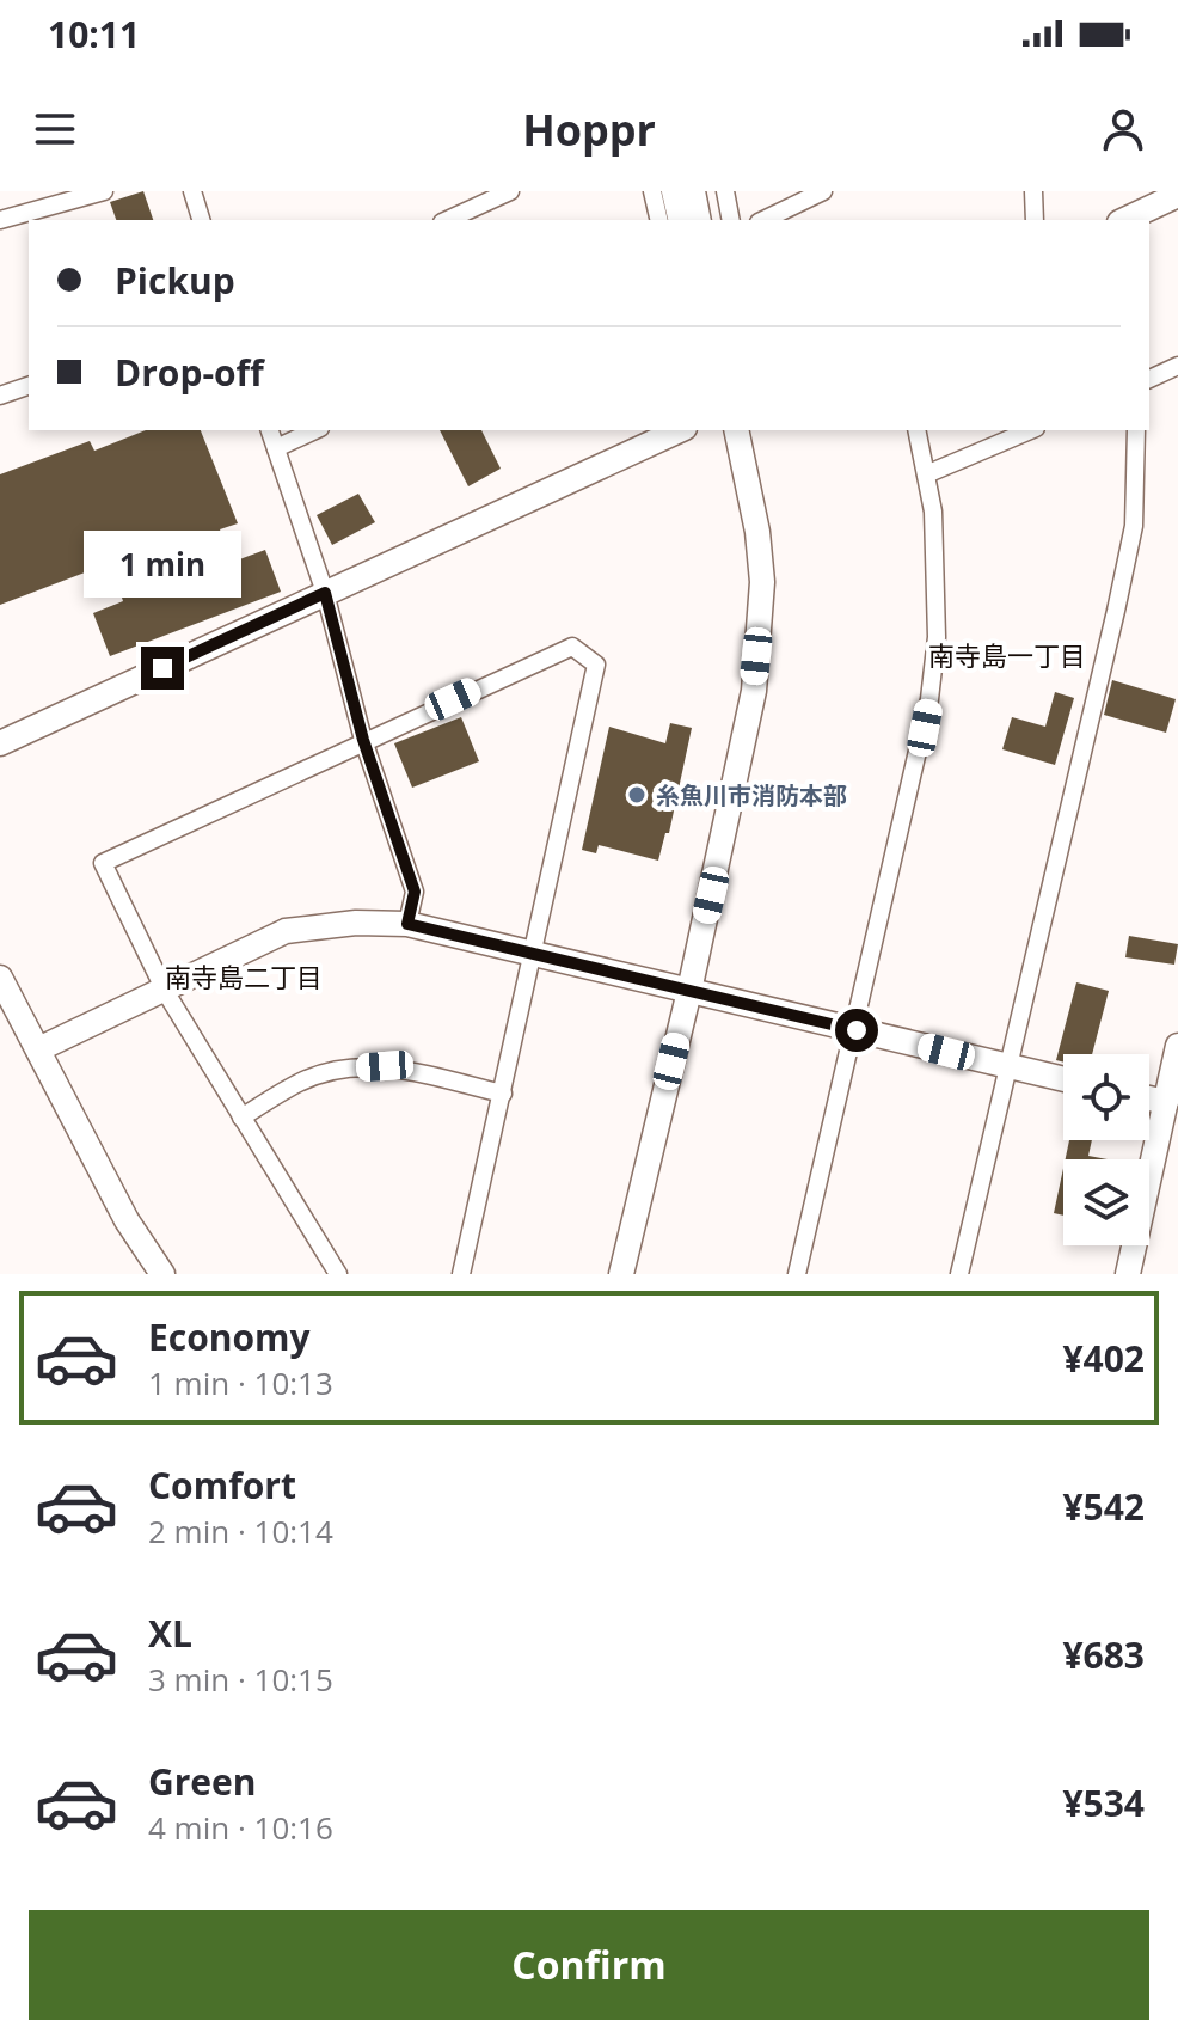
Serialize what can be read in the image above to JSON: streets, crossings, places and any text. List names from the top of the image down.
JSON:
{
  "districts": ["南寺島一丁目", "南寺島二丁目"],
  "places": ["糸魚川市消防本部"],
  "page": {
    "status": "10:11",
    "header": "Hoppr",
    "banner": ["Pickup", "Drop-off"],
    "bubble": "1 min",
    "list": [
      {
        "name": "Economy",
        "note": "1 min · 10:13",
        "value": "¥402"
      },
      {
        "name": "Comfort",
        "note": "2 min · 10:14",
        "value": "¥542"
      },
      {
        "name": "XL",
        "note": "3 min · 10:15",
        "value": "¥683"
      },
      {
        "name": "Green",
        "note": "4 min · 10:16",
        "value": "¥534"
      }
    ],
    "buttons": "Confirm"
  }
}
